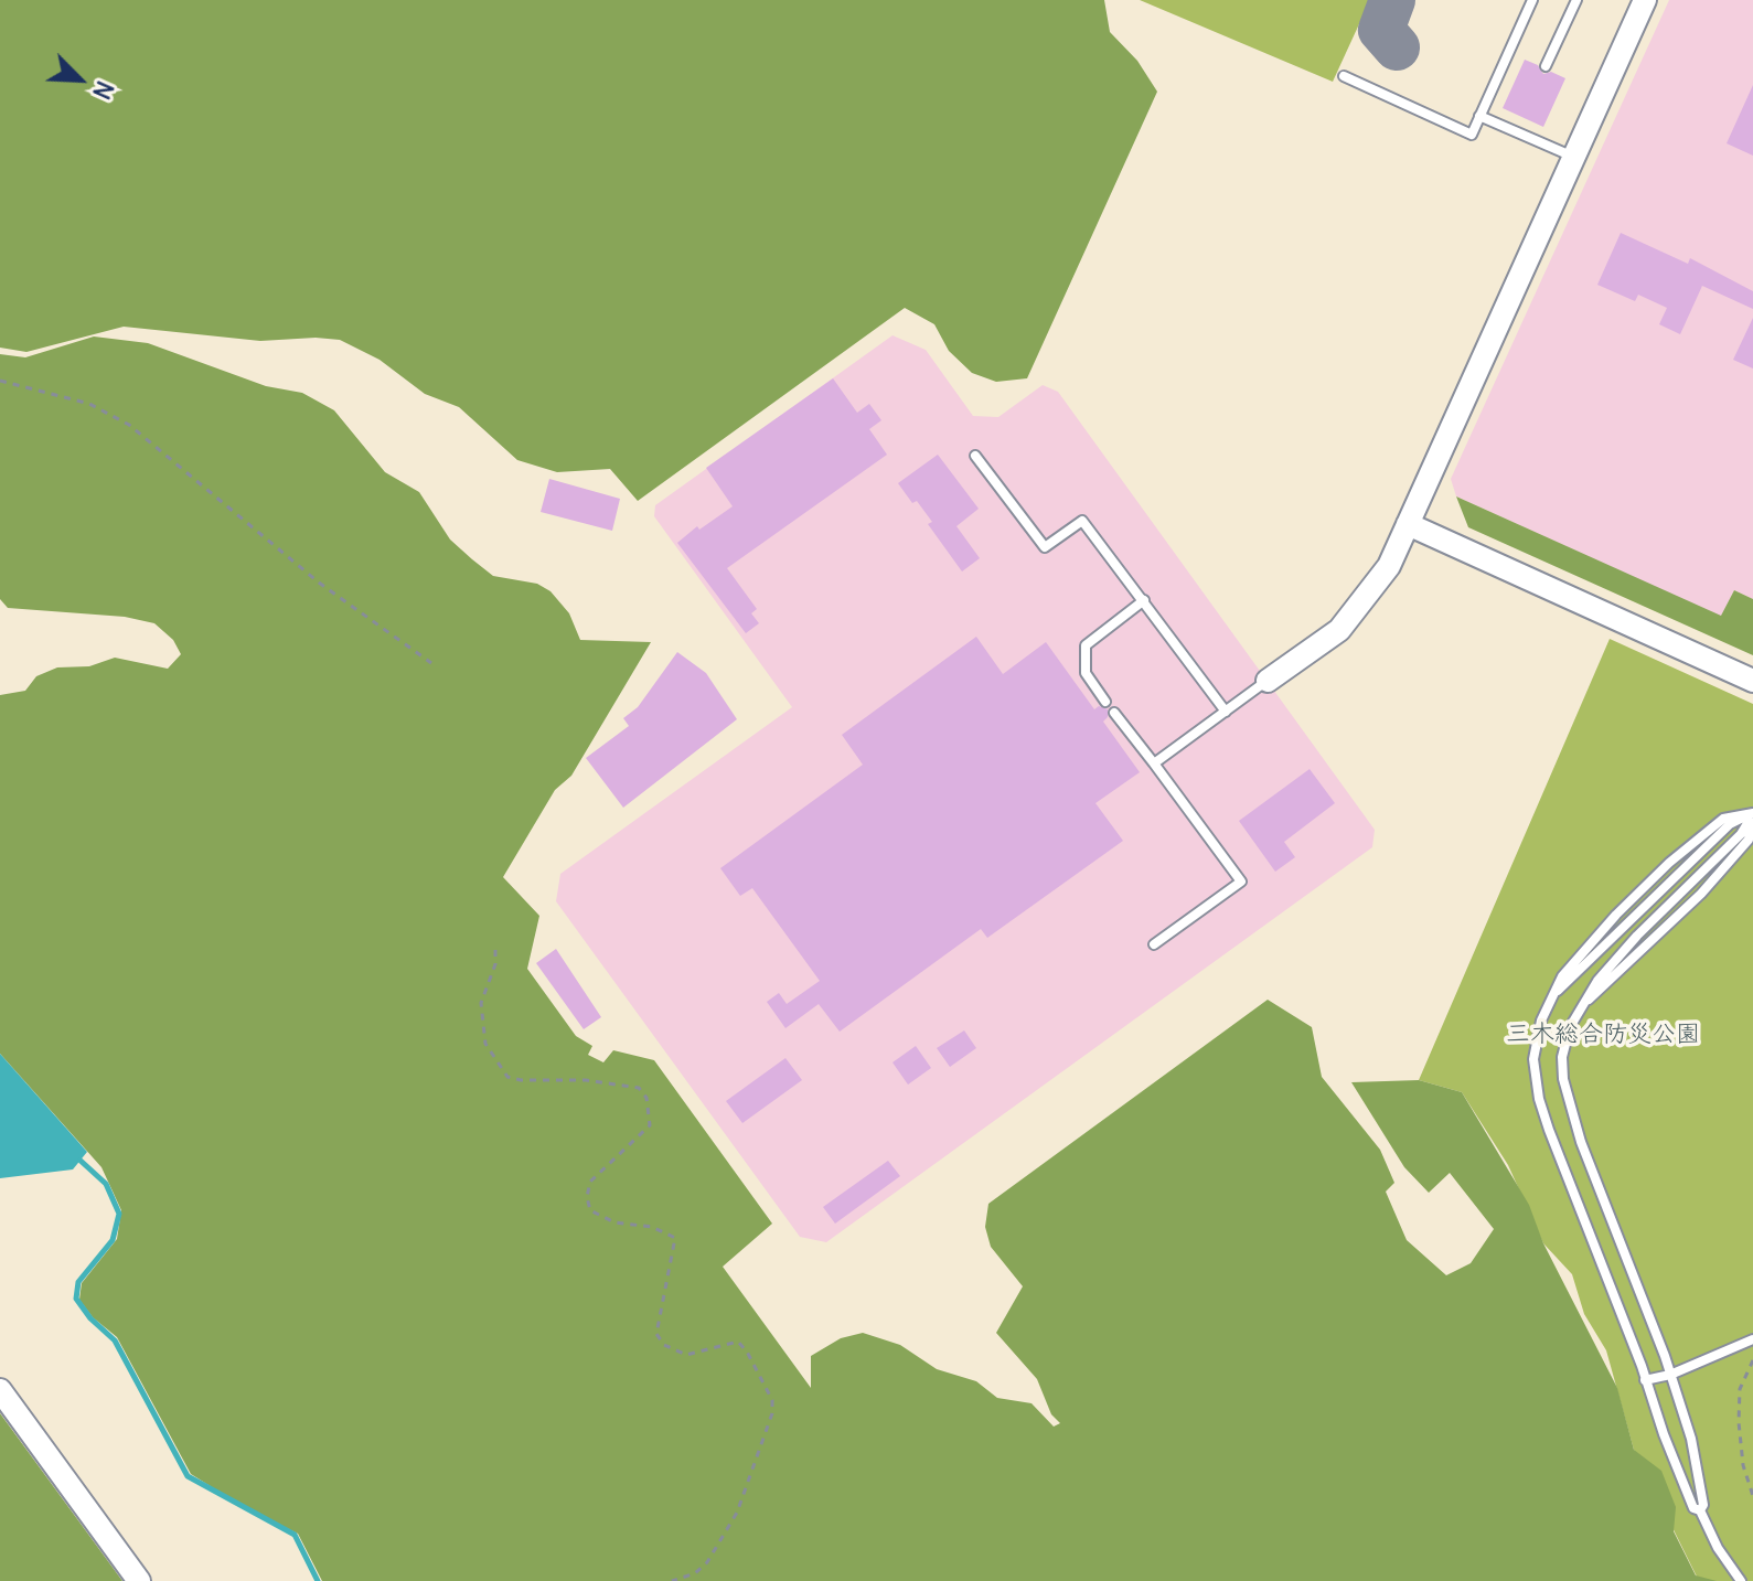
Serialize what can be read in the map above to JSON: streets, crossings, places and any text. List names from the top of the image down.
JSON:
{
  "parks": ["三木総合防災公園"],
  "north": "bottom right"
}
